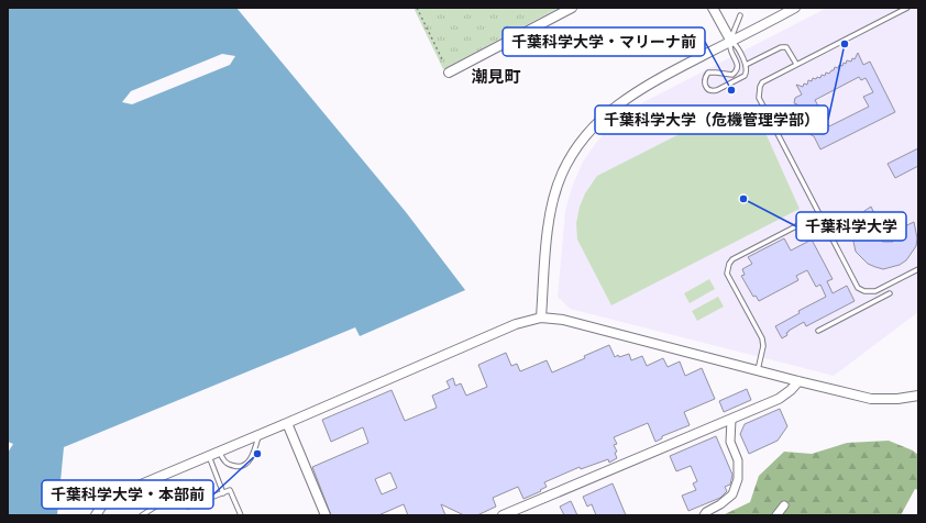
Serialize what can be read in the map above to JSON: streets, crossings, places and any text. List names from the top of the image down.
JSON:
{
  "districts": ["潮見町"],
  "places": [
    "千葉科学大学（危機管理学部）",
    "千葉科学大学・マリーナ前",
    "千葉科学大学",
    "千葉科学大学・本部前"
  ]
}
